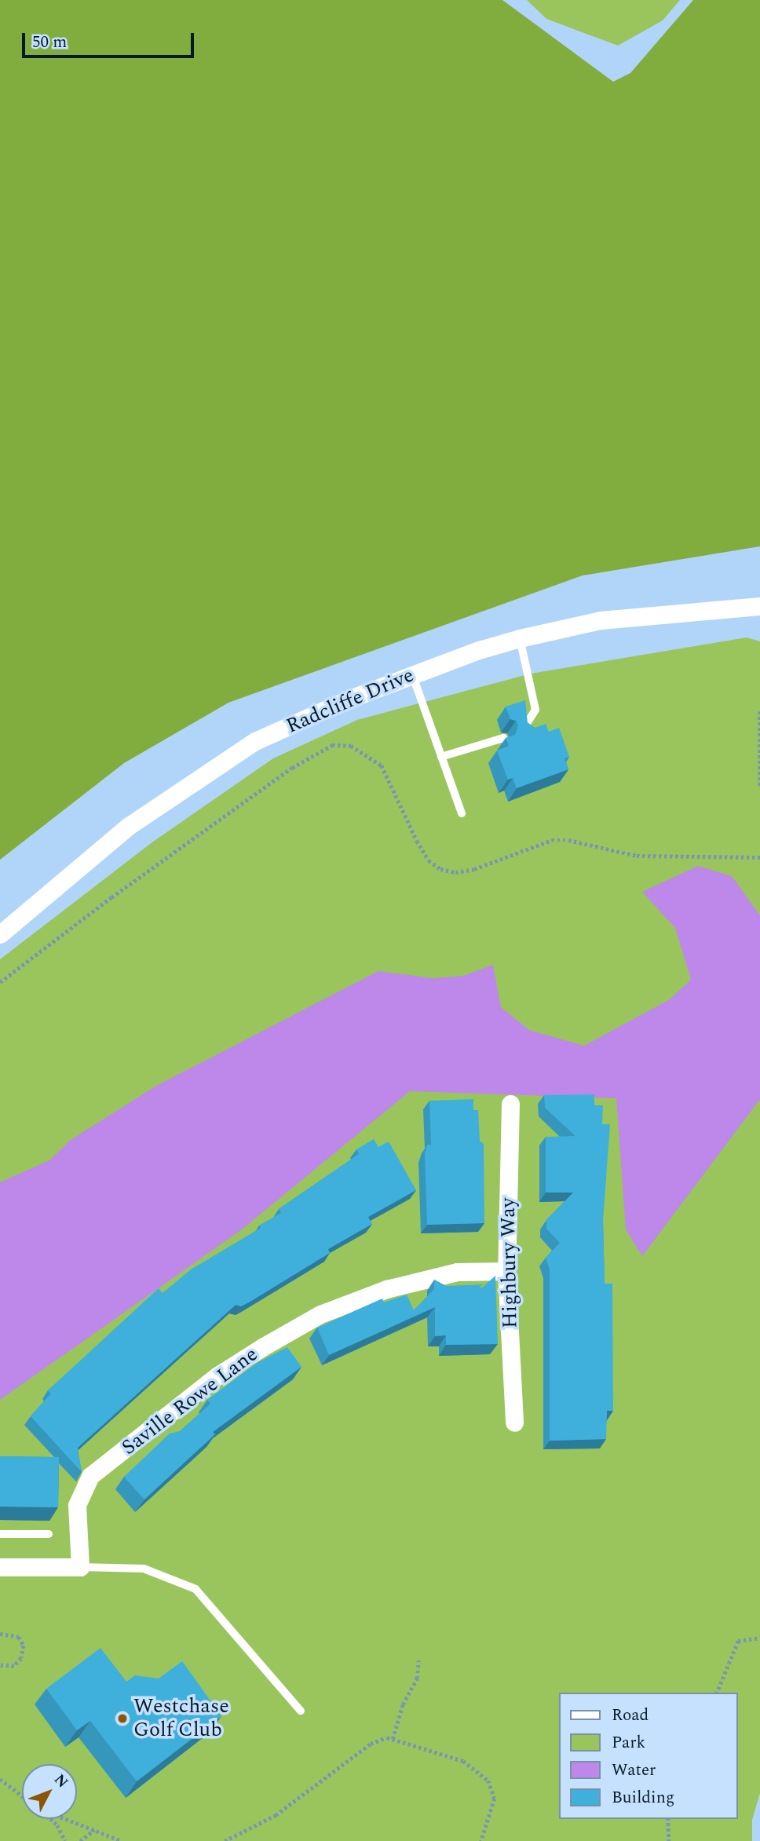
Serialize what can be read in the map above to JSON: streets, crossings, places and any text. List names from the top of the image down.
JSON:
{
  "streets": {
    "street": ["Radcliffe Drive", "Highbury Way", "Saville Rowe Lane"]
  },
  "crossings": [
    ["Highbury Way", "Saville Rowe Lane"]
  ],
  "places": ["Westchase Golf Club"],
  "legend": [
    "Road",
    "Park",
    "Water",
    "Building"
  ],
  "scale_bar": "50 m",
  "north": "top right"
}
